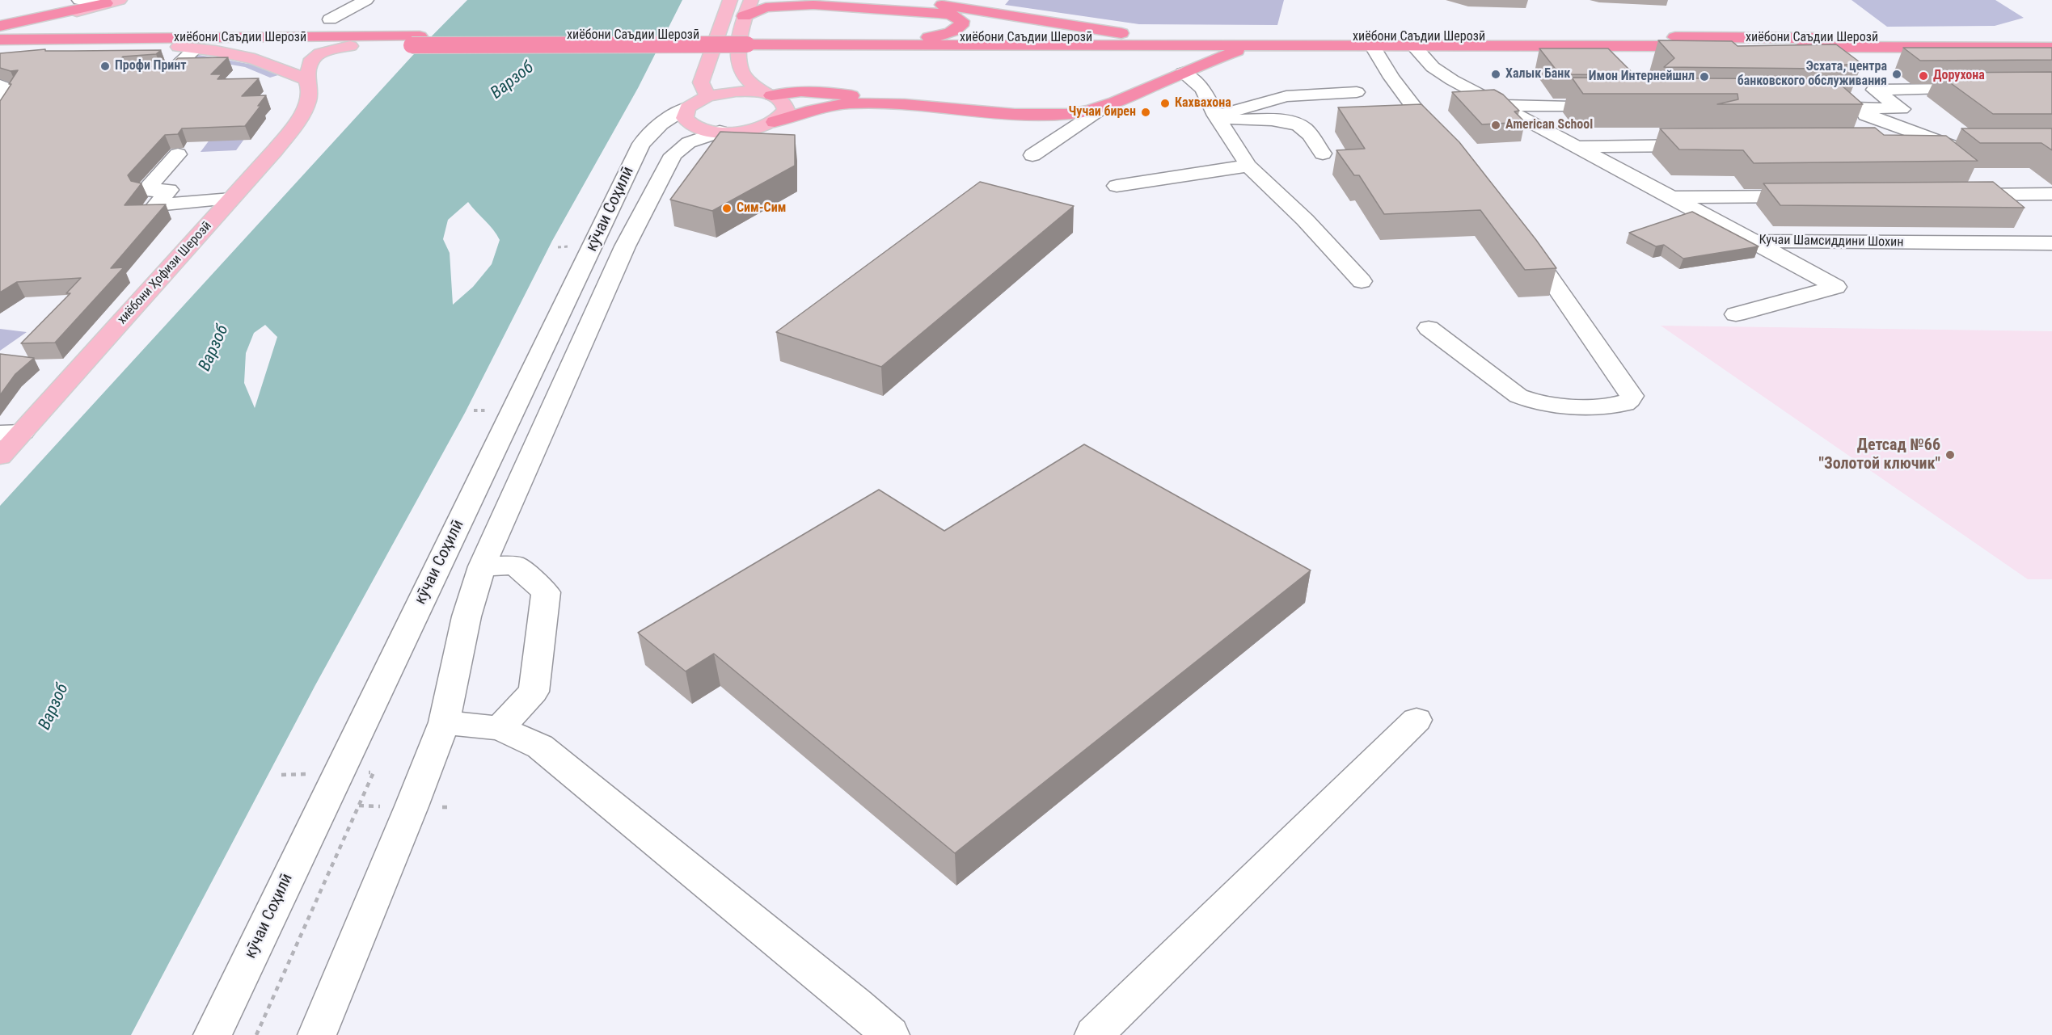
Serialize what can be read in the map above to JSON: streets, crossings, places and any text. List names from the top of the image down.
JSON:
{
  "streets": {
    "highway": ["хиёбони Саъдии Шерозӣ"],
    "main road": ["хиёбони Ҳофизи Шерозӣ"],
    "street": ["кӯчаи Соҳилӣ", "Кучаи Шамсиддини Шохин"]
  },
  "crossings": [
    ["хиёбони Саъдии Шерозӣ", "Кучаи Шамсиддини Шохин"],
    ["хиёбони Саъдии Шерозӣ", "хиёбони Ҳофизи Шерозӣ"]
  ],
  "water": ["Варзоб"],
  "places": [
    "Профи Принт",
    "Халык Банк",
    "Эсхата, центра банковского обслуживания",
    "Дорухона",
    "Имон Интернейшнл",
    "Кахвахона",
    "Чучаи бирен",
    "American School",
    "Сим-Сим",
    "Детсад №66 \"Золотой ключик\""
  ]
}
